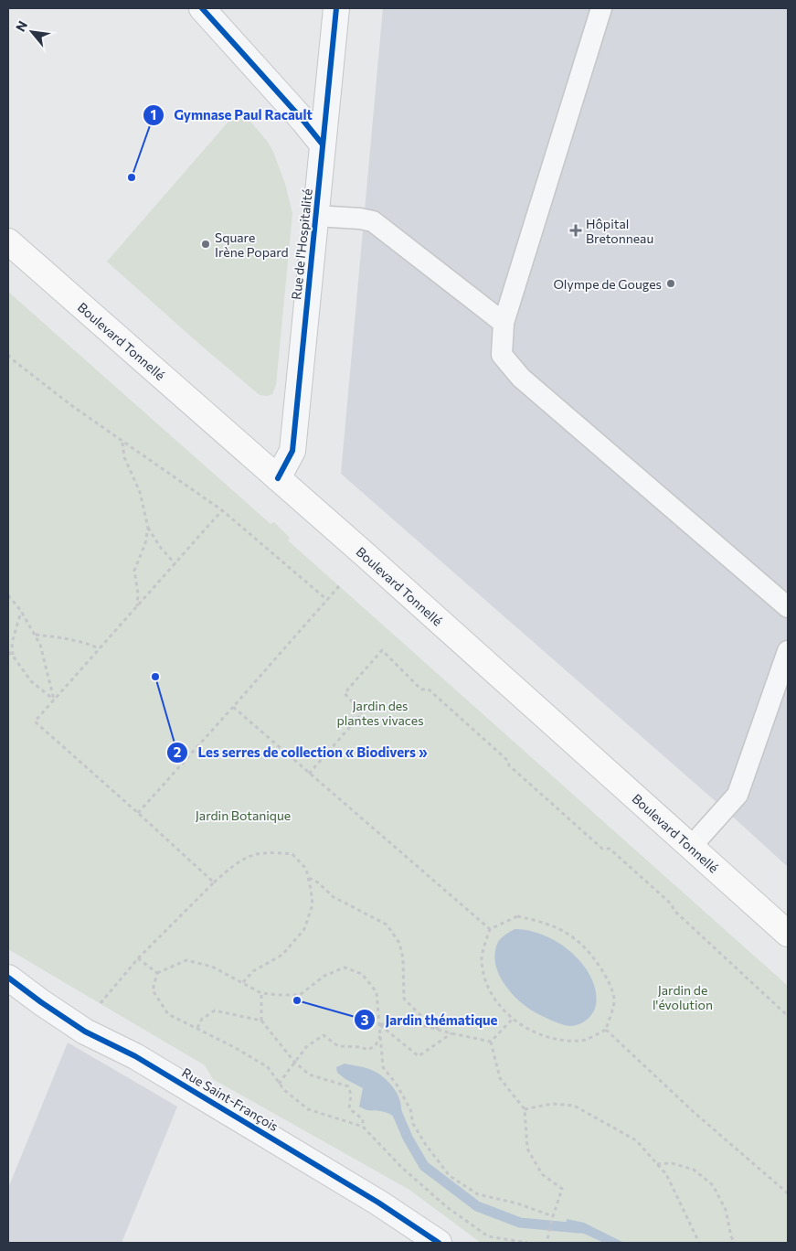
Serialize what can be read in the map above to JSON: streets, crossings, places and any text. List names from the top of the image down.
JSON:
{
  "streets": {
    "main road": ["Boulevard Tonnellé"],
    "street": ["Rue de l'Hospitalité", "Rue Saint-François"]
  },
  "crossings": [
    ["Rue de l'Hospitalité", "Boulevard Tonnellé"]
  ],
  "parks": ["Jardin des plantes vivaces", "Jardin Botanique", "Jardin de l'évolution"],
  "places": {
    "other": [
      "Gymnase Paul Racault",
      "Square Irène Popard",
      "Olympe de Gouges",
      "Les serres de collection « Biodivers »",
      "Jardin thématique"
    ],
    "health": ["Hôpital Bretonneau"]
  },
  "north": "top left"
}
